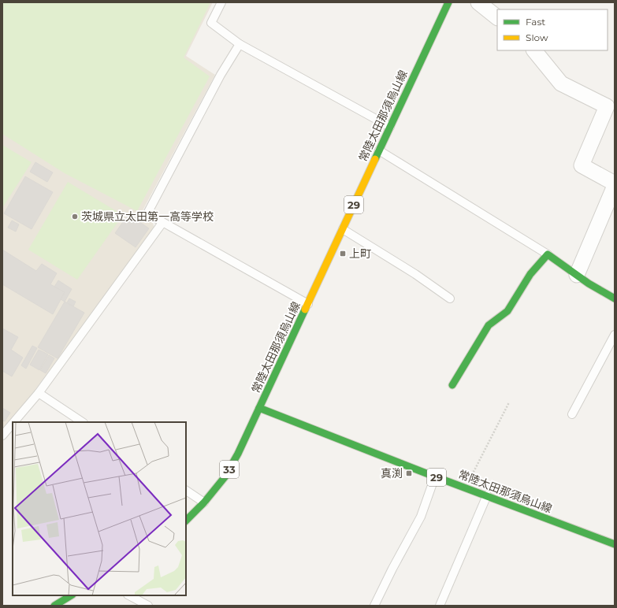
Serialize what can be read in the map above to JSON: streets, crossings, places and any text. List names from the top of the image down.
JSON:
{
  "streets": {
    "main road": ["常陸太田那須烏山線", "29", "33"]
  },
  "crossings": [
    ["常陸太田那須烏山線", "33"]
  ],
  "places": {
    "other": ["茨城県立太田第一高等学校"],
    "transit": ["上町", "真渕"]
  },
  "legend": ["Fast", "Slow"]
}
